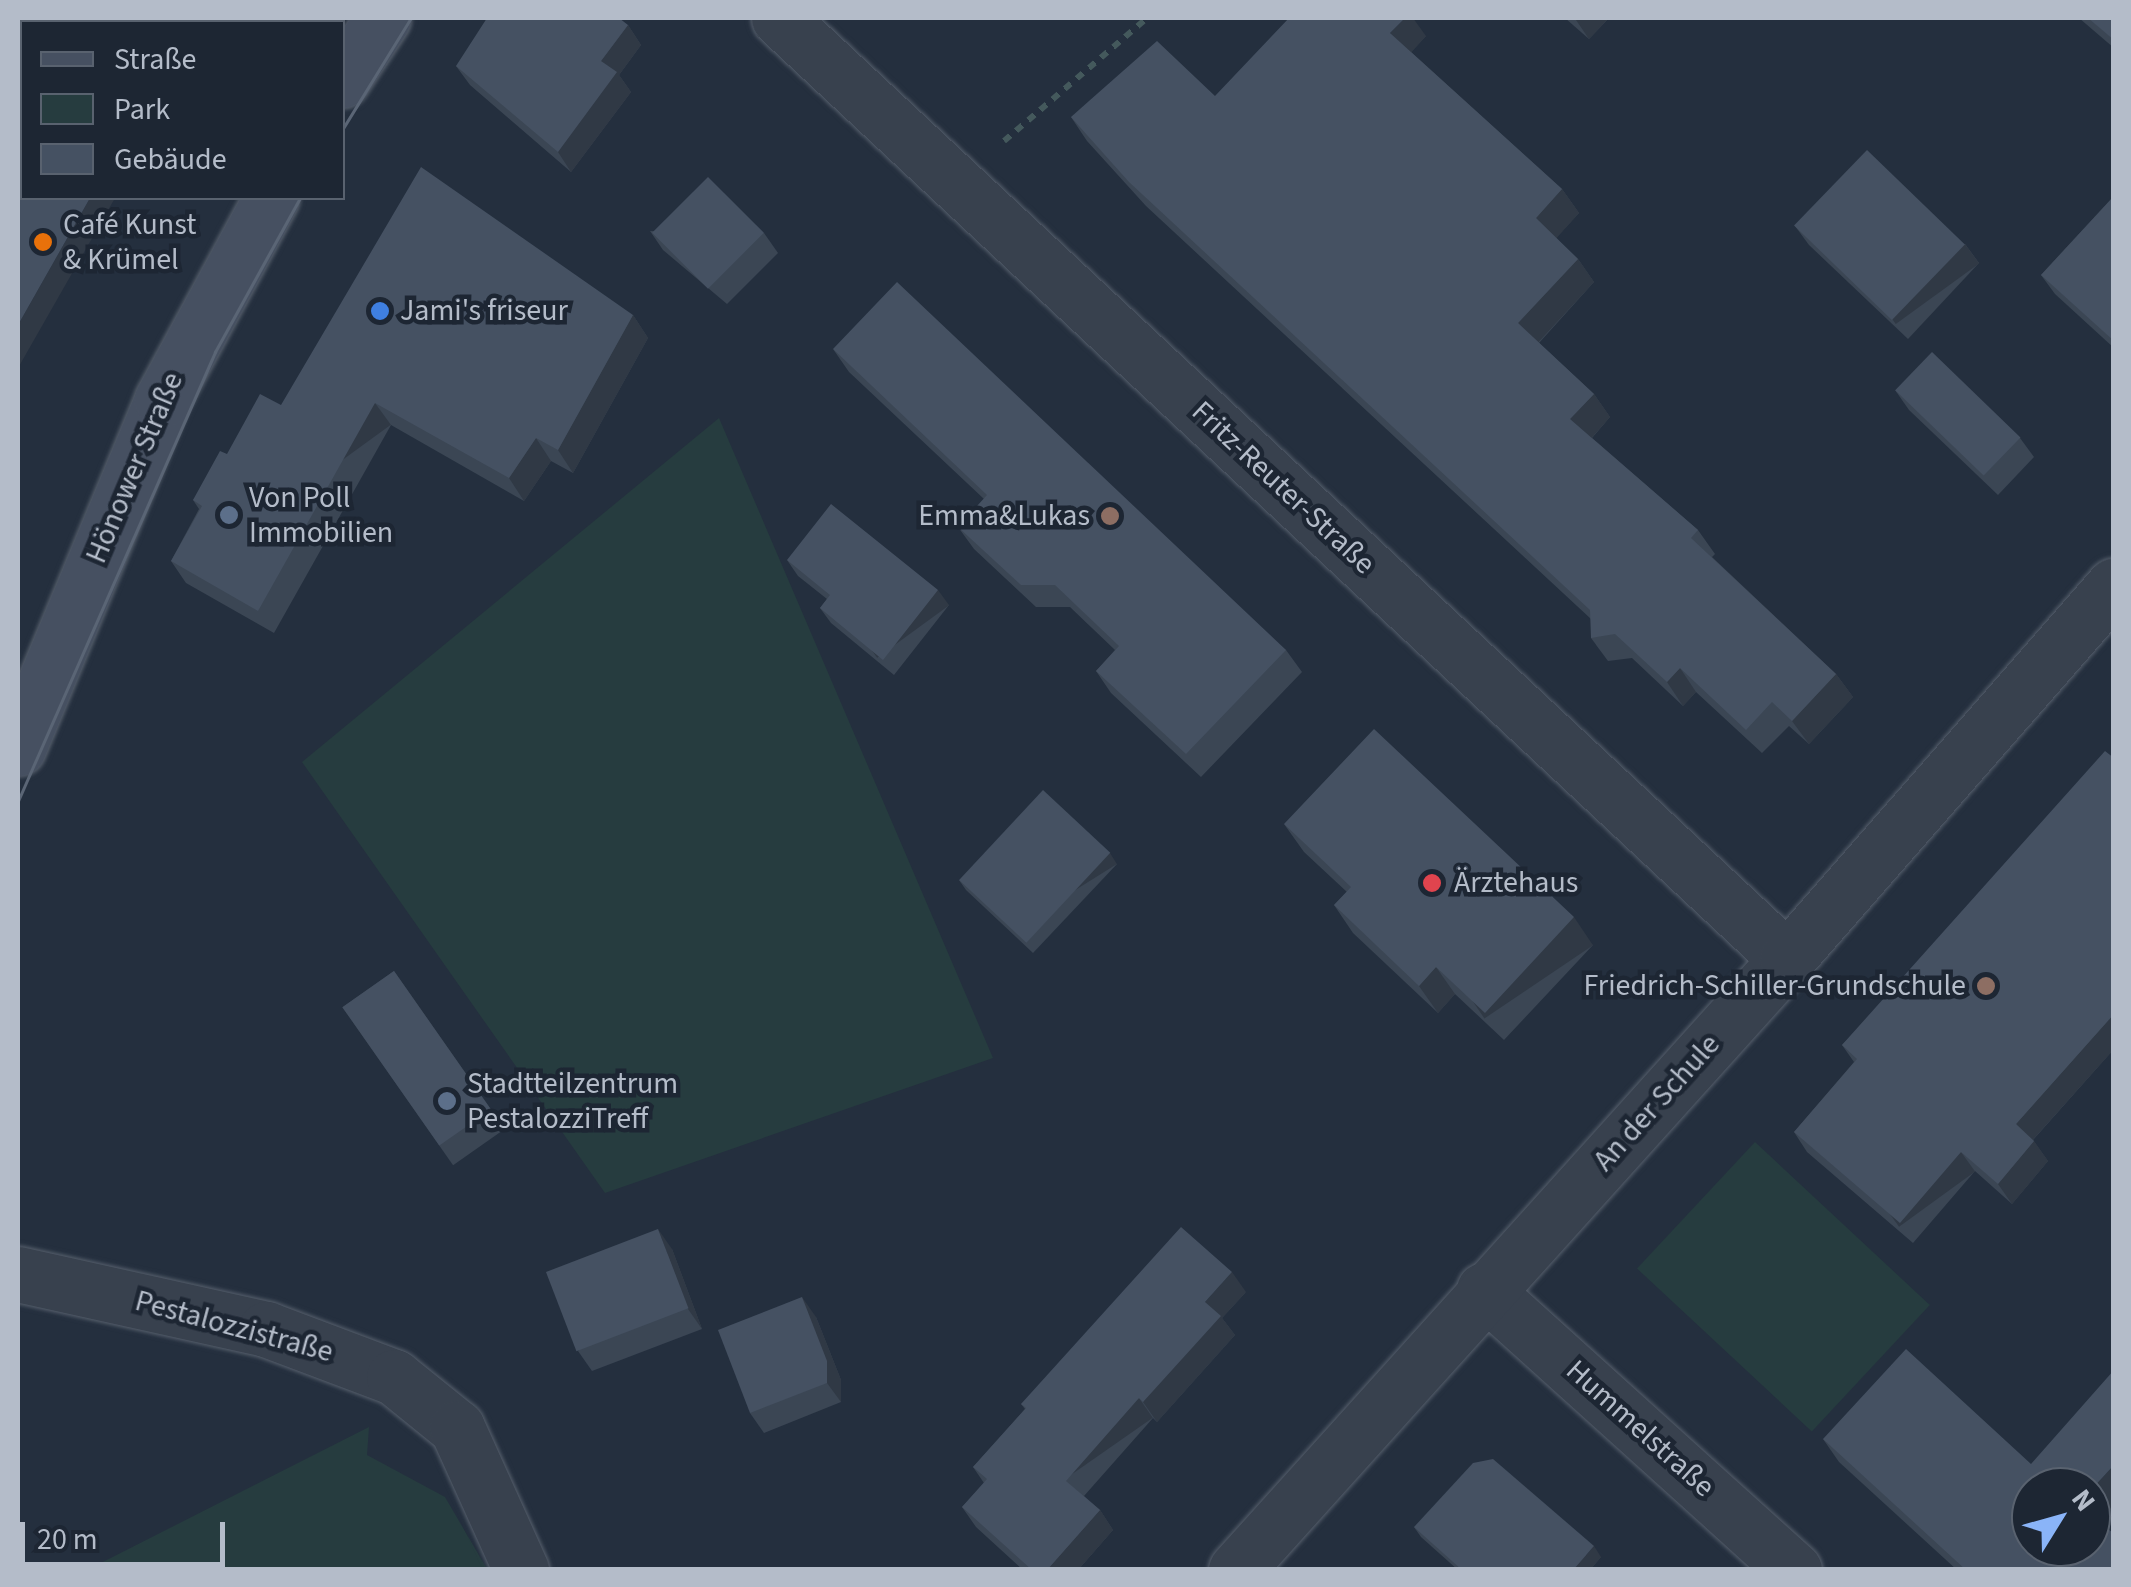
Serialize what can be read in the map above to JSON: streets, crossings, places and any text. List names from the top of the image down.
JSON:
{
  "streets": {
    "main road": ["Hönower Straße"],
    "street": [
      "Fritz-Reuter-Straße",
      "An der Schule",
      "Pestalozzistraße",
      "Hummelstraße"
    ]
  },
  "crossings": [
    ["Fritz-Reuter-Straße", "An der Schule"],
    ["An der Schule", "Hummelstraße"]
  ],
  "places": [
    "Café Kunst & Krümel",
    "Jami's friseur",
    "Von Poll Immobilien",
    "Emma&Lukas",
    "Ärztehaus",
    "Friedrich-Schiller-Grundschule",
    "Stadtteilzentrum PestalozziTreff"
  ],
  "legend": ["Straße", "Park", "Gebäude"],
  "scale_bar": "20 m",
  "north": "top right"
}
